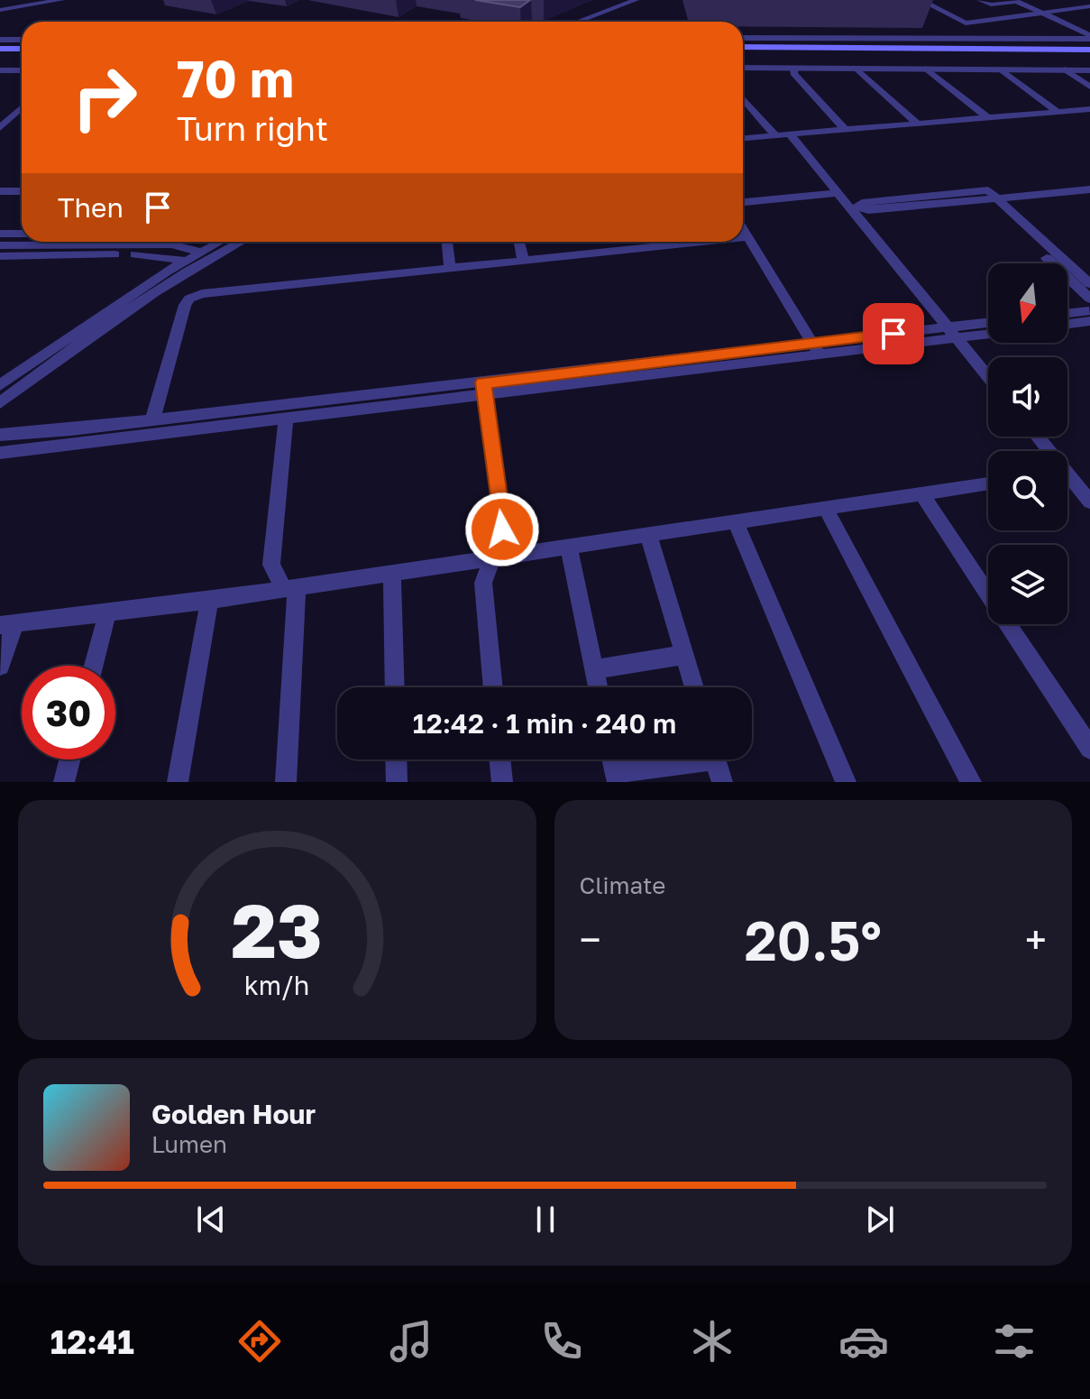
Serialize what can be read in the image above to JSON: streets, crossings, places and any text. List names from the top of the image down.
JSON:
{
  "north": "bottom",
  "page": {
    "turn": ["70 m", "Turn right"],
    "then": "Then",
    "limit": "30",
    "trip": "12:42 · 1 min · 240 m",
    "tile": "Climate",
    "heat": ["−", "20.5°", "+"],
    "song": ["Golden Hour", "Lumen"],
    "tabs": "12:41",
    "gauge": ["23", "km/h"]
  }
}
